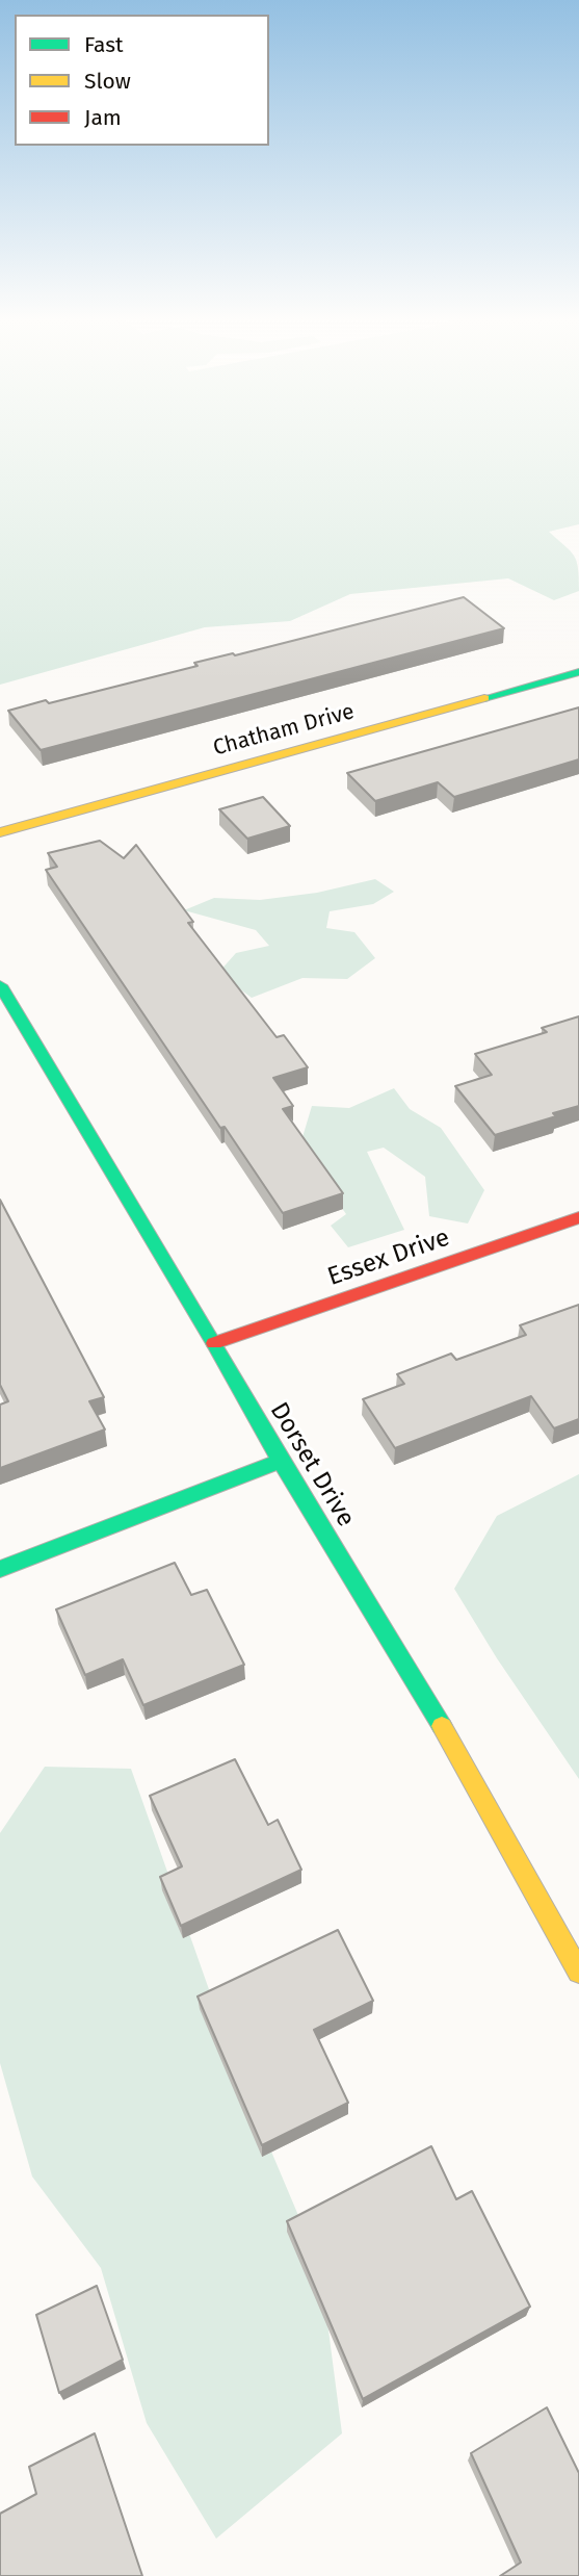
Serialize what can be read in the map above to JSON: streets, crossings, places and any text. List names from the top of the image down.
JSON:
{
  "streets": {
    "street": ["Chatham Drive", "Essex Drive", "Dorset Drive"]
  },
  "crossings": [
    ["Essex Drive", "Dorset Drive"]
  ],
  "legend": ["Fast", "Slow", "Jam"]
}
